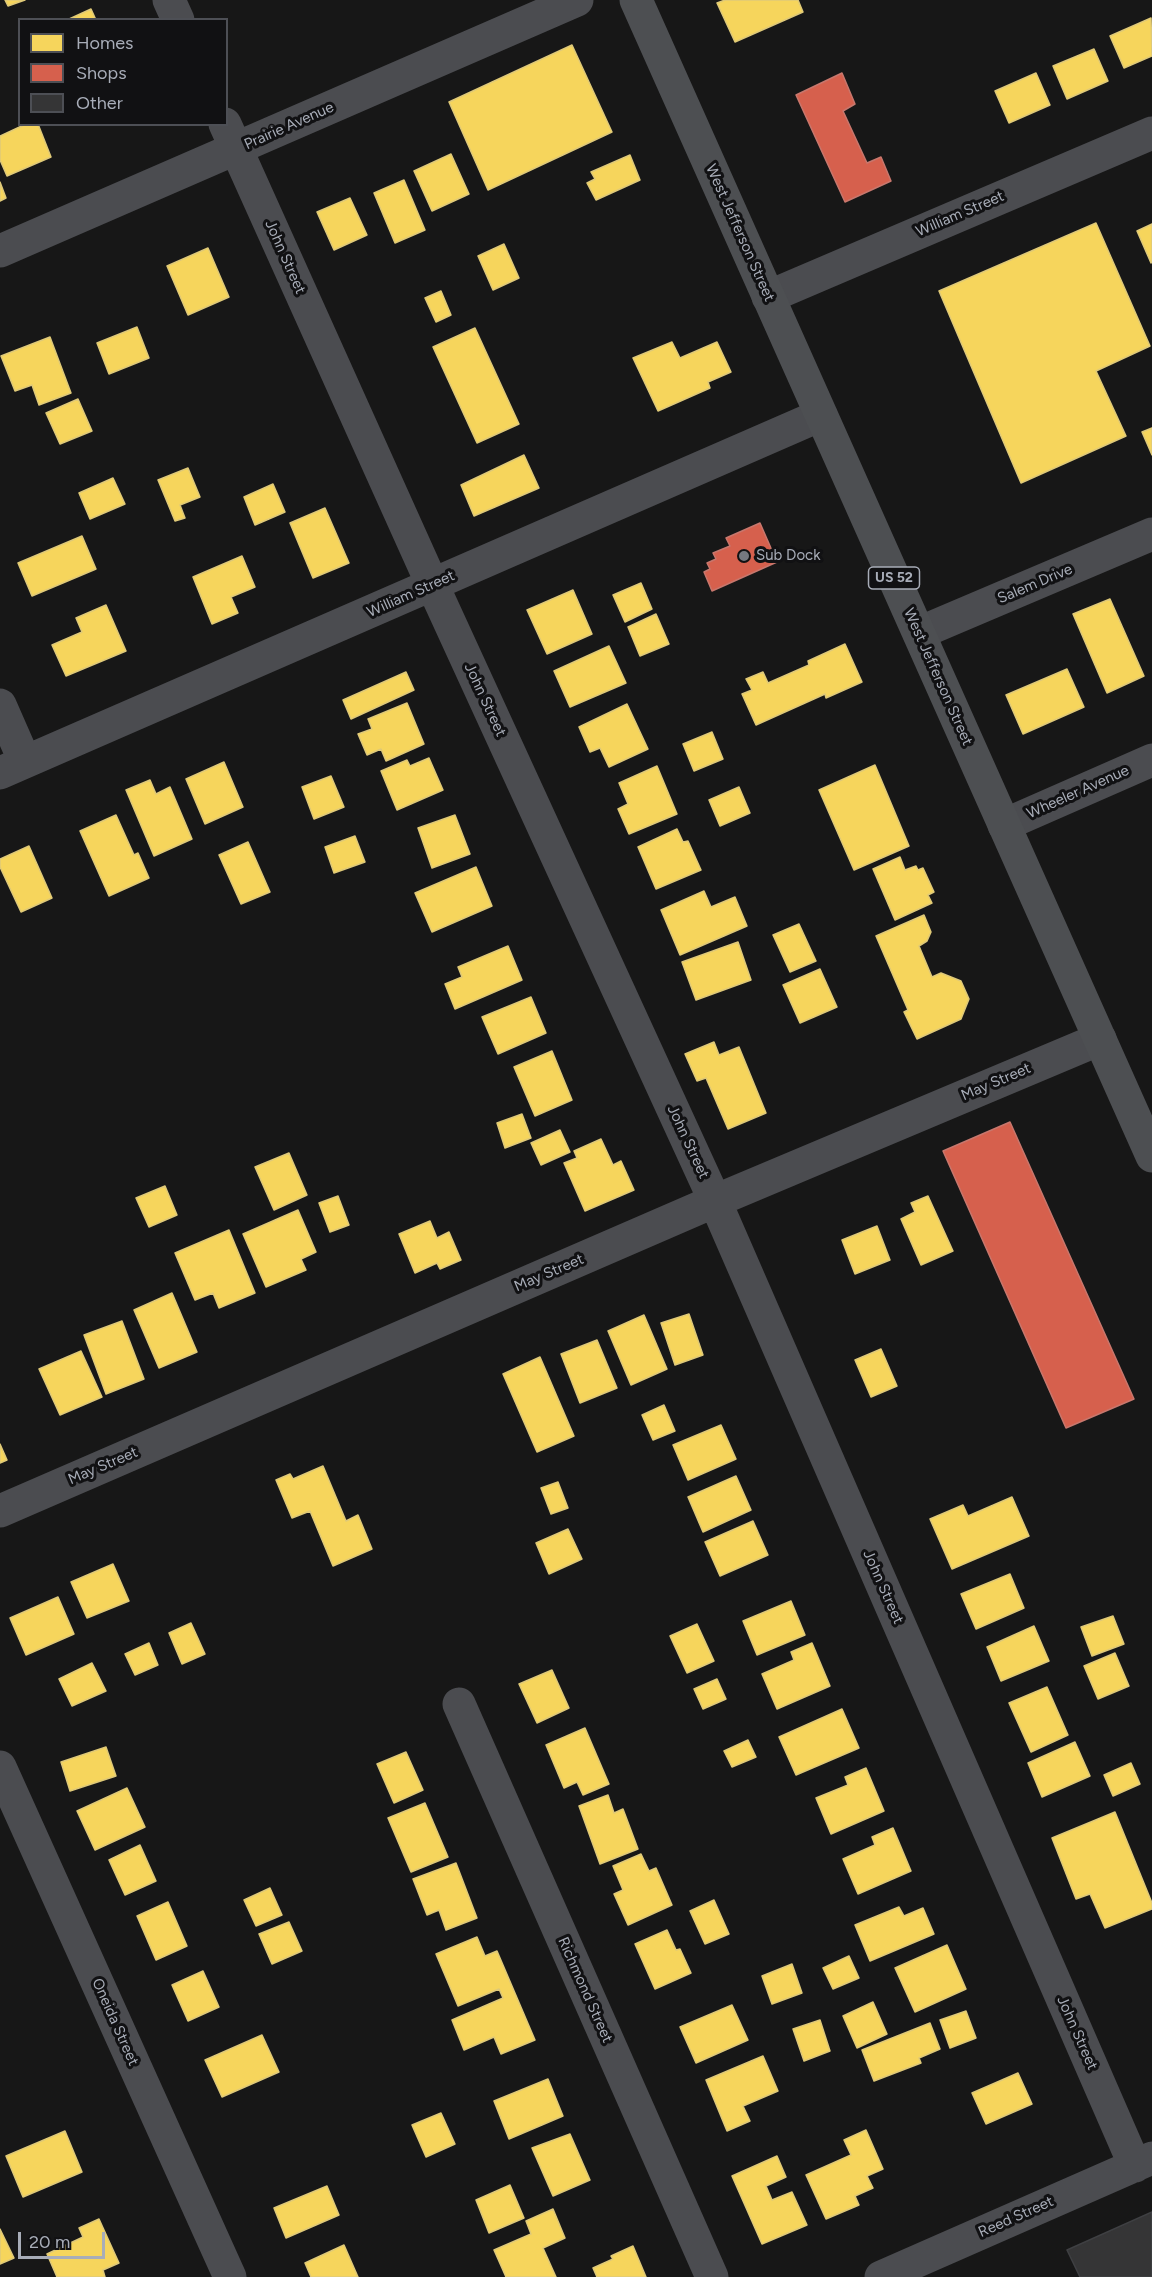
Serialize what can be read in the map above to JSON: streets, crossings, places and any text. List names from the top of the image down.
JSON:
{
  "streets": {
    "main road": ["West Jefferson Street", "US 52"],
    "street": [
      "Prairie Avenue",
      "William Street",
      "John Street",
      "Salem Drive",
      "Wheeler Avenue",
      "May Street",
      "Richmond Street",
      "Oneida Street",
      "Reed Street"
    ]
  },
  "crossings": [
    ["Prairie Avenue", "John Street"],
    ["William Street", "West Jefferson Street"],
    ["William Street", "John Street"],
    ["West Jefferson Street", "Salem Drive"],
    ["West Jefferson Street", "Wheeler Avenue"],
    ["West Jefferson Street", "May Street"],
    ["John Street", "May Street"],
    ["John Street", "Reed Street"]
  ],
  "places": ["Sub Dock"],
  "legend": ["Homes", "Shops", "Other"],
  "scale_bar": "20 m"
}
